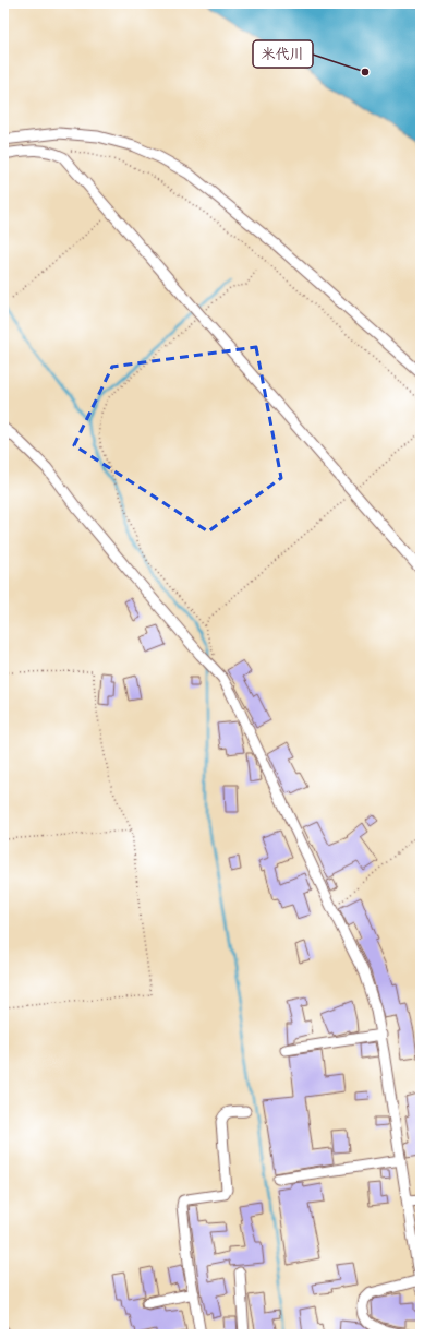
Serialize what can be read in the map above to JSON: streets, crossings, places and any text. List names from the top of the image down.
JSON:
{
  "places": ["米代川"]
}
